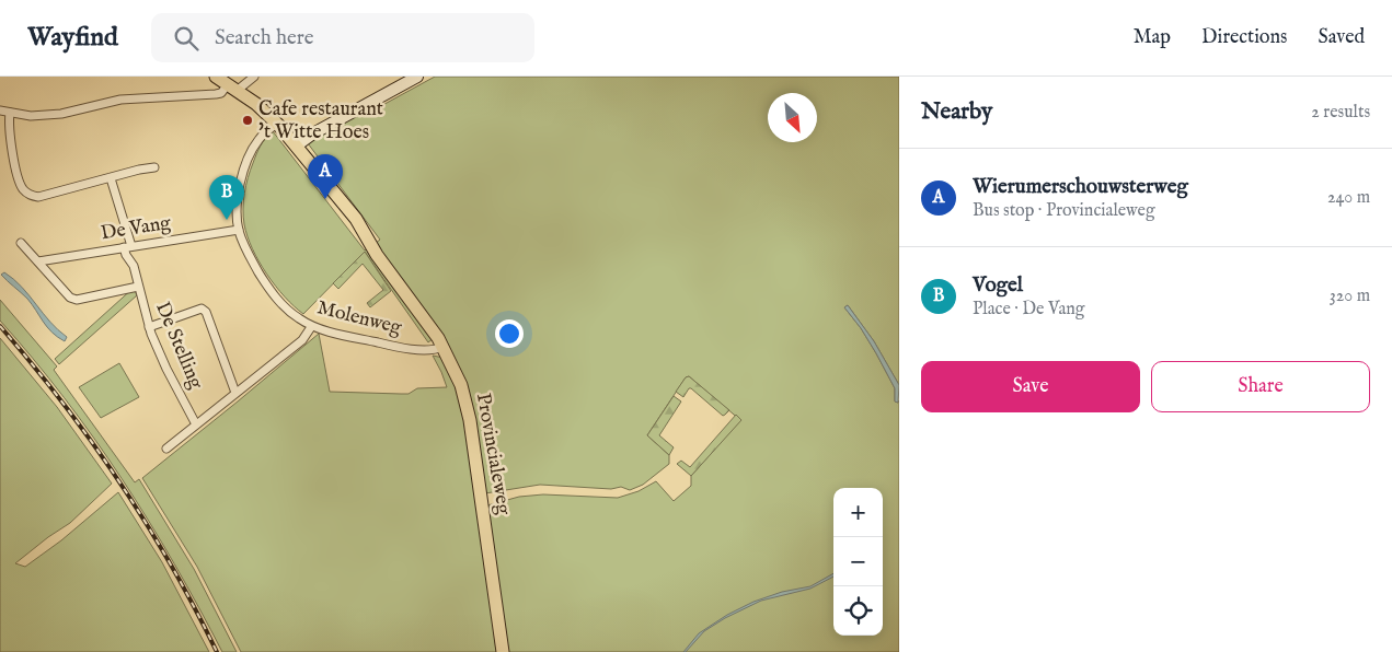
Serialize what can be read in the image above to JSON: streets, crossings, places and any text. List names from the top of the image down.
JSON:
{
  "streets": {
    "main road": ["Provincialeweg"],
    "street": ["De Vang", "Molenweg", "De Stelling"]
  },
  "crossings": [
    ["De Vang", "Molenweg"],
    ["De Vang", "De Stelling"],
    ["Molenweg", "Provincialeweg"]
  ],
  "places": ["Cafe restaurant 't Witte Hoes"],
  "north": "bottom right",
  "page": {
    "header": "Wayfind",
    "search": "Search here",
    "nav": ["Map", "Directions", "Saved"],
    "heading": ["Nearby", "2 results"],
    "list": [
      {
        "mark": "A",
        "name": "Wierumerschouwsterweg",
        "note": "Bus stop · Provincialeweg",
        "value": "240 m"
      },
      {
        "mark": "B",
        "name": "Vogel",
        "note": "Place · De Vang",
        "value": "320 m"
      }
    ],
    "pins": ["A", "B"],
    "buttons": ["Save", "Share"],
    "map_buttons": ["+", "−"]
  }
}
